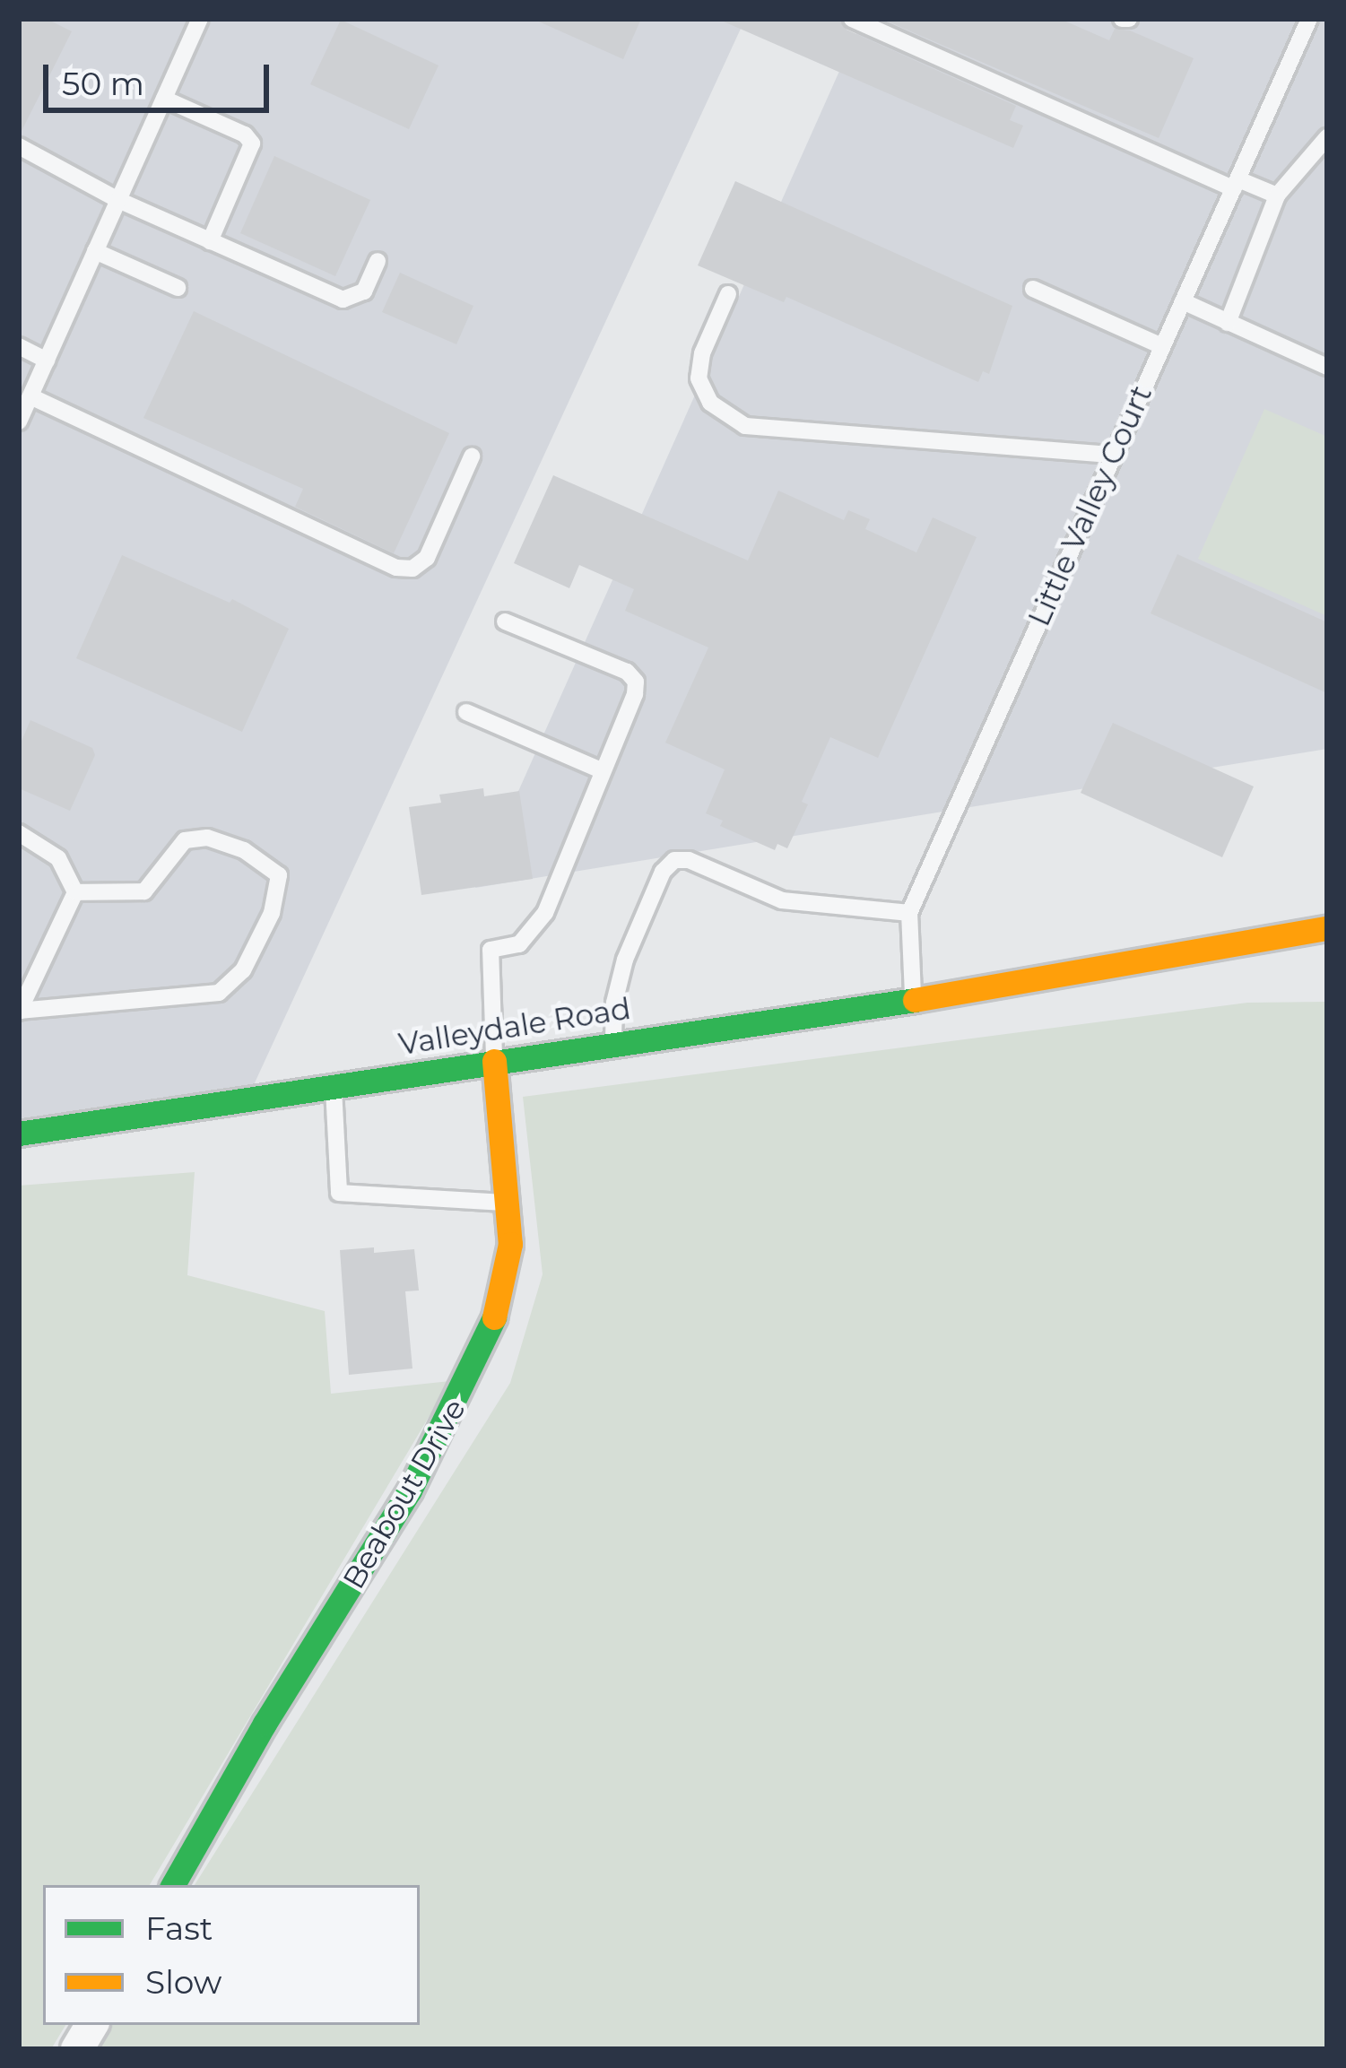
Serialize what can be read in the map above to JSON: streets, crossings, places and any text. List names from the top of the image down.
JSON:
{
  "streets": {
    "main road": ["Valleydale Road", "Beabout Drive"],
    "lane": ["Little Valley Court"]
  },
  "crossings": [
    ["Little Valley Court", "Valleydale Road"],
    ["Valleydale Road", "Beabout Drive"]
  ],
  "legend": ["Fast", "Slow"],
  "scale_bar": "50 m"
}
